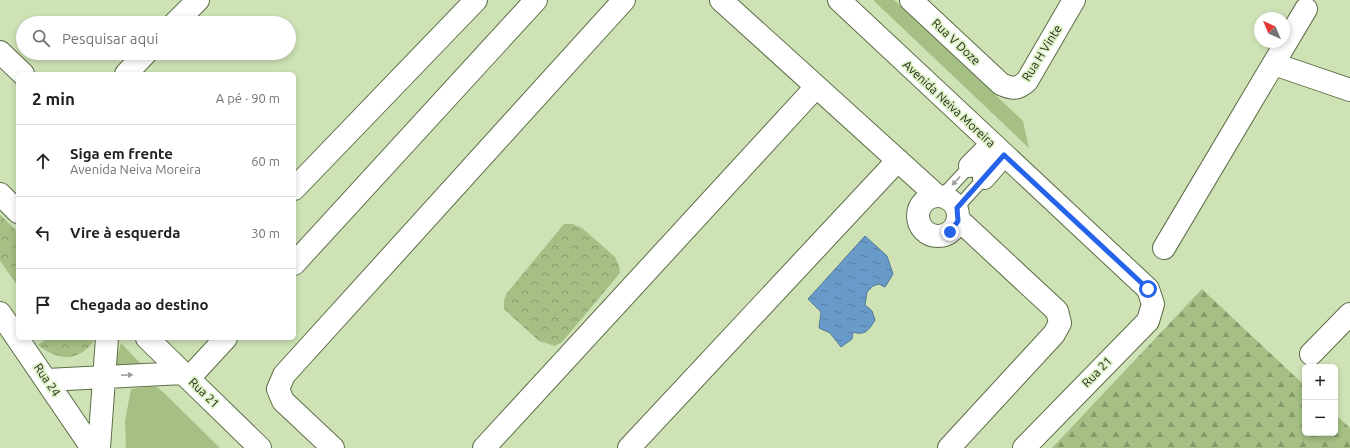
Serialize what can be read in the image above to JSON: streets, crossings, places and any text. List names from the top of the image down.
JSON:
{
  "streets": {
    "street": [
      "Rua V Doze",
      "Rua H Vinte",
      "Avenida Neiva Moreira",
      "Rua 21",
      "Rua 24"
    ]
  },
  "crossings": [
    ["Rua V Doze", "Rua H Vinte"],
    ["Avenida Neiva Moreira", "Rua 21"]
  ],
  "north": "top left",
  "page": {
    "search": "Pesquisar aqui",
    "heading": ["2 min", "A pé · 90 m"],
    "list": [
      ["Siga em frente", "Avenida Neiva Moreira", "60 m"],
      ["Vire à esquerda", "30 m"],
      "Chegada ao destino"
    ],
    "map_buttons": ["+", "−"]
  }
}
